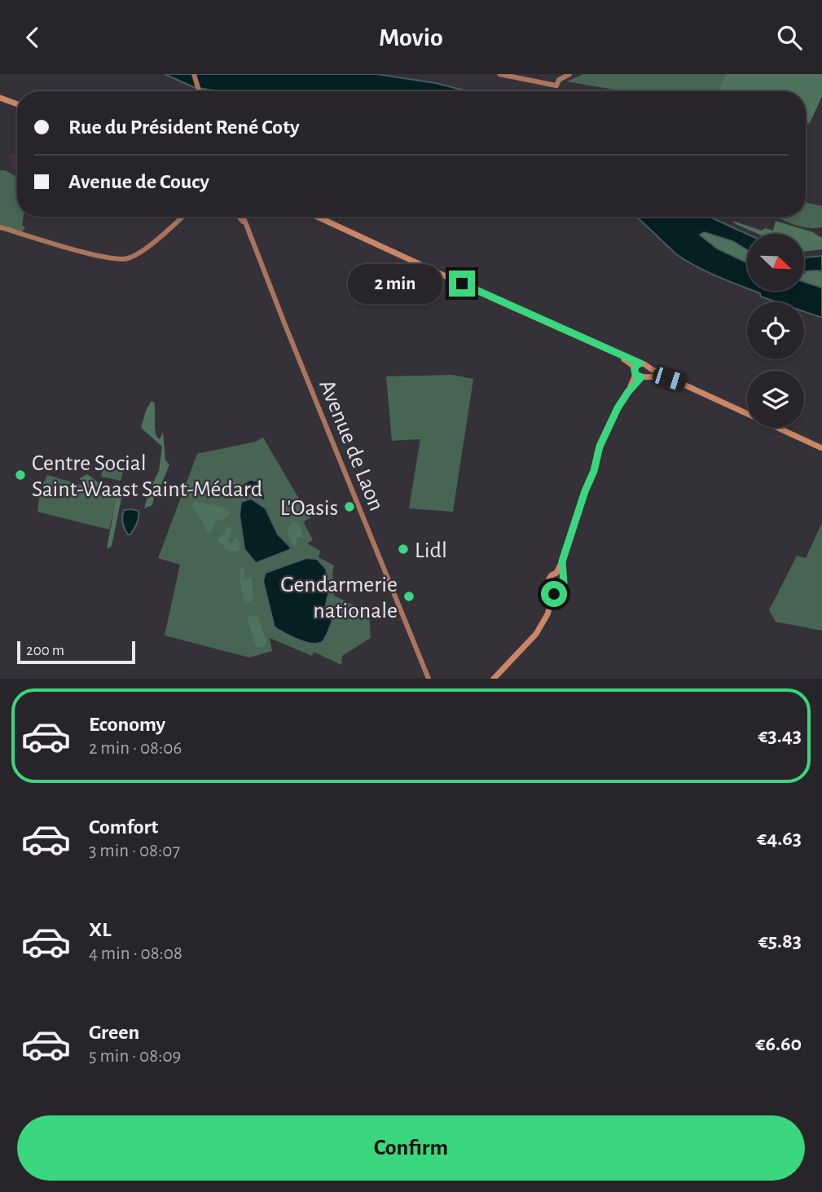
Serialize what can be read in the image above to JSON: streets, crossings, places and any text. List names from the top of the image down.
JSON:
{
  "streets": {
    "main road": ["Avenue de Laon"]
  },
  "places": [
    "Centre Social Saint-Waast Saint-Médard",
    "L'Oasis",
    "Lidl",
    "Gendarmerie nationale"
  ],
  "scale_bar": "200 m",
  "north": "bottom right",
  "page": {
    "header": "Movio",
    "banner": ["Rue du Président René Coty", "Avenue de Coucy"],
    "bubble": "2 min",
    "scale": "200 m",
    "list": [
      {
        "name": "Economy",
        "note": "2 min · 08:06",
        "value": "€3.43"
      },
      {
        "name": "Comfort",
        "note": "3 min · 08:07",
        "value": "€4.63"
      },
      {
        "name": "XL",
        "note": "4 min · 08:08",
        "value": "€5.83"
      },
      {
        "name": "Green",
        "note": "5 min · 08:09",
        "value": "€6.60"
      }
    ],
    "buttons": "Confirm"
  }
}
